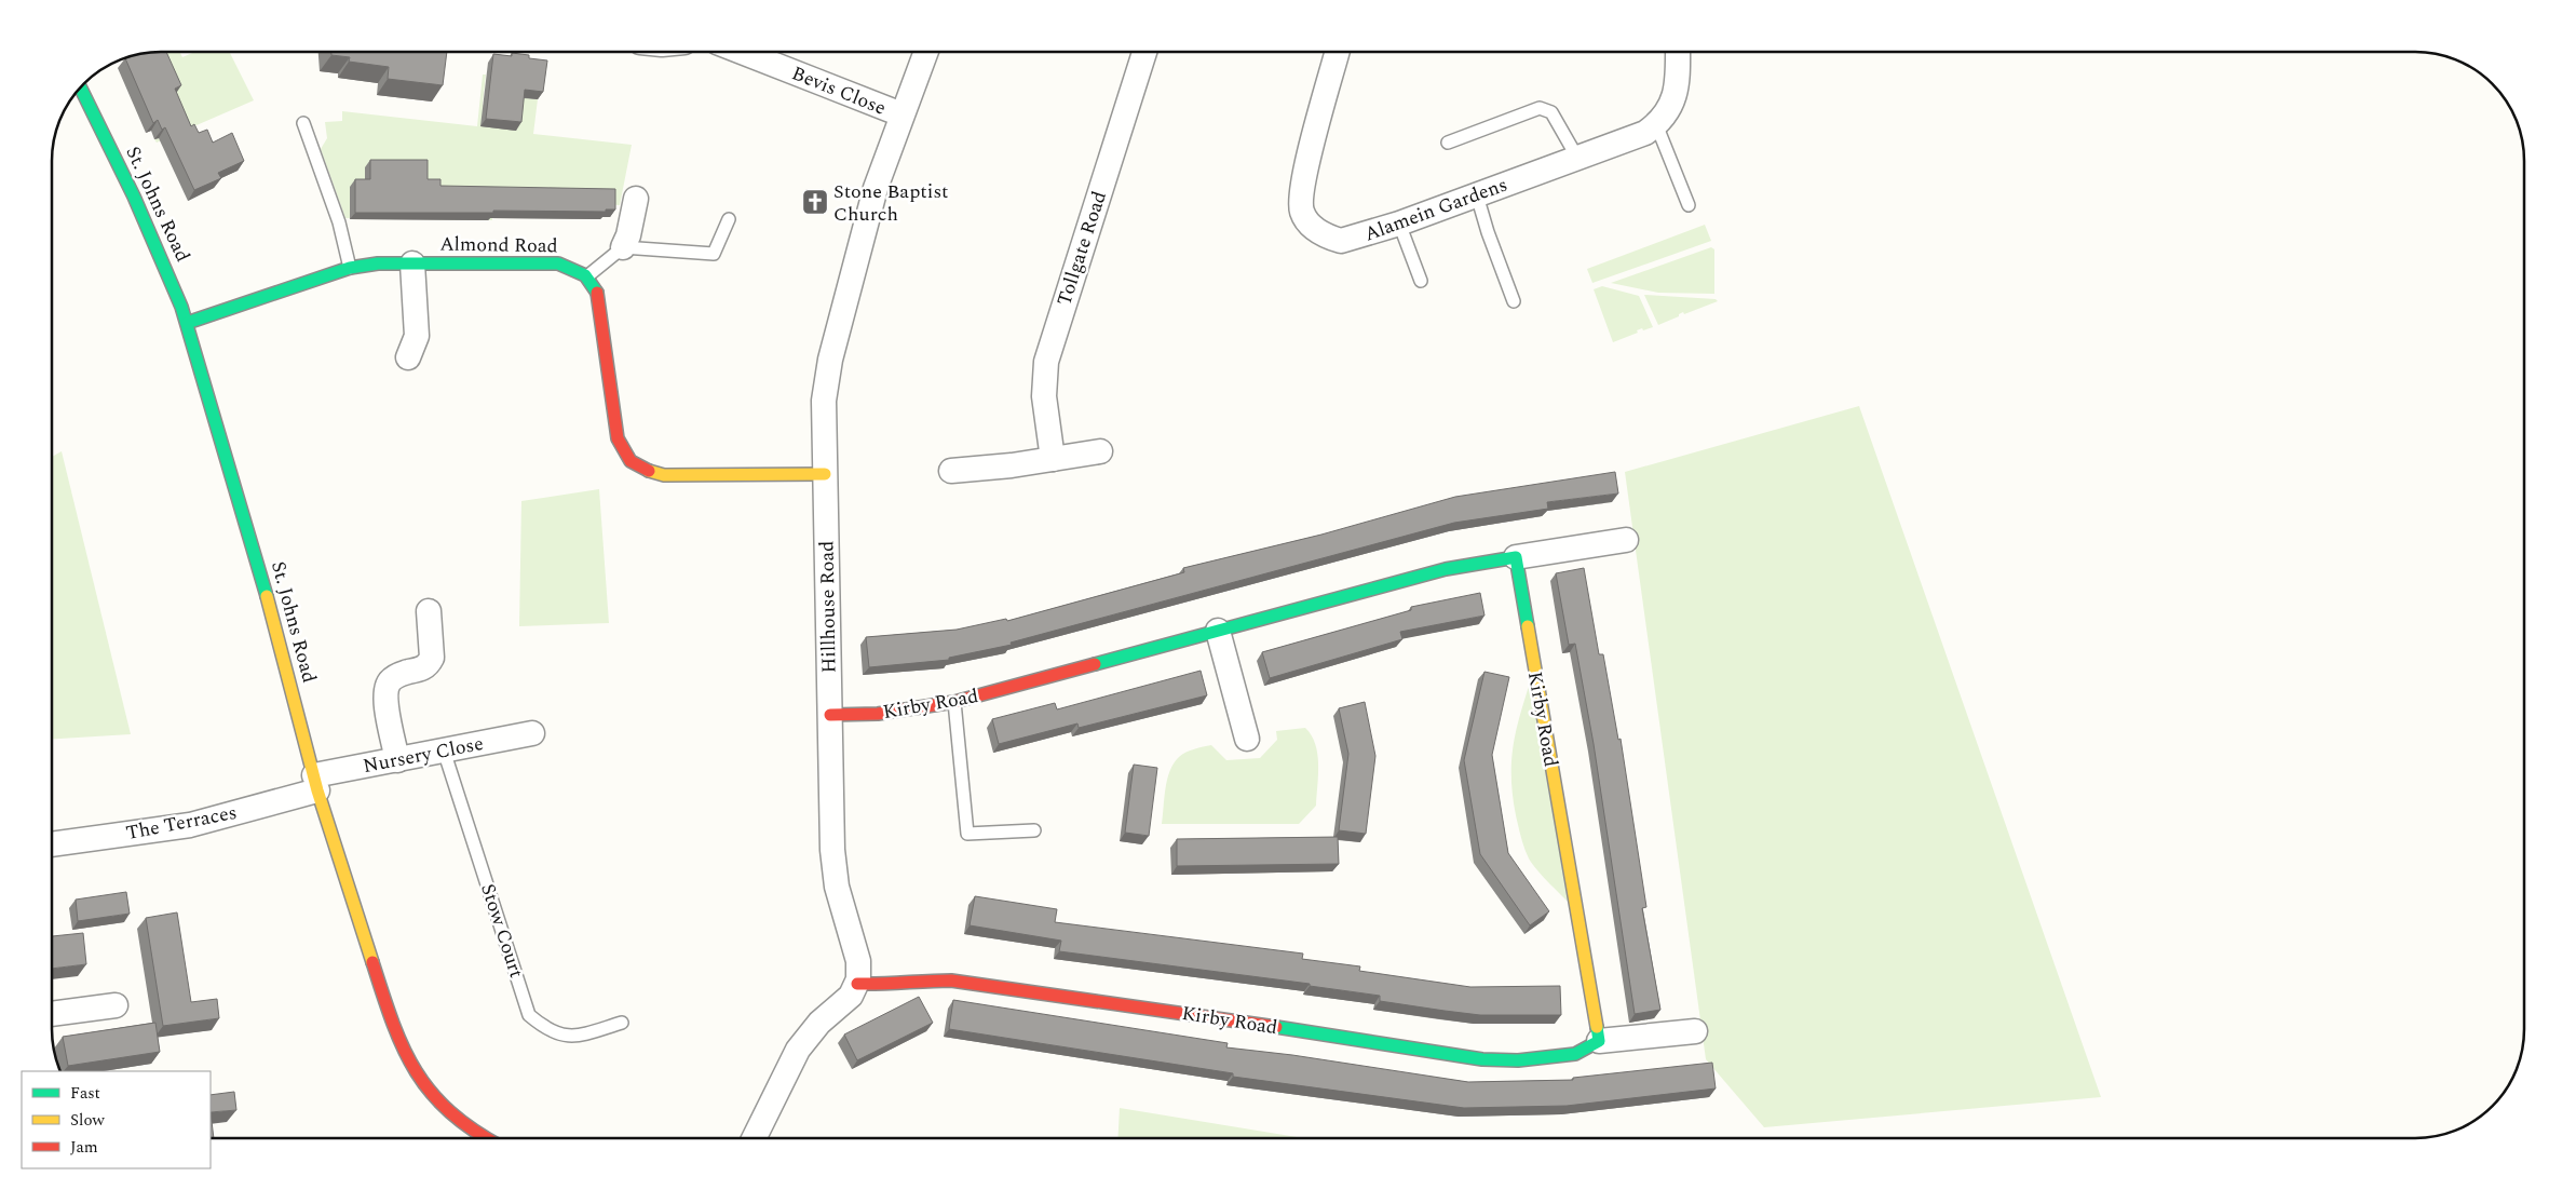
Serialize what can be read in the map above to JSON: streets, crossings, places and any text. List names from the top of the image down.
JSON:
{
  "streets": {
    "street": [
      "Bevis Close",
      "St. Johns Road",
      "Alamein Gardens",
      "Almond Road",
      "Tollgate Road",
      "Hillhouse Road",
      "Kirby Road",
      "Nursery Close",
      "The Terraces"
    ],
    "lane": ["Stow Court"]
  },
  "crossings": [
    ["Bevis Close", "Hillhouse Road"],
    ["St. Johns Road", "Almond Road"],
    ["St. Johns Road", "Nursery Close"],
    ["St. Johns Road", "The Terraces"],
    ["Hillhouse Road", "Kirby Road"],
    ["Nursery Close", "The Terraces"],
    ["Nursery Close", "Stow Court"]
  ],
  "places": {
    "church": ["Stone Baptist Church"]
  },
  "legend": ["Fast", "Slow", "Jam"]
}
